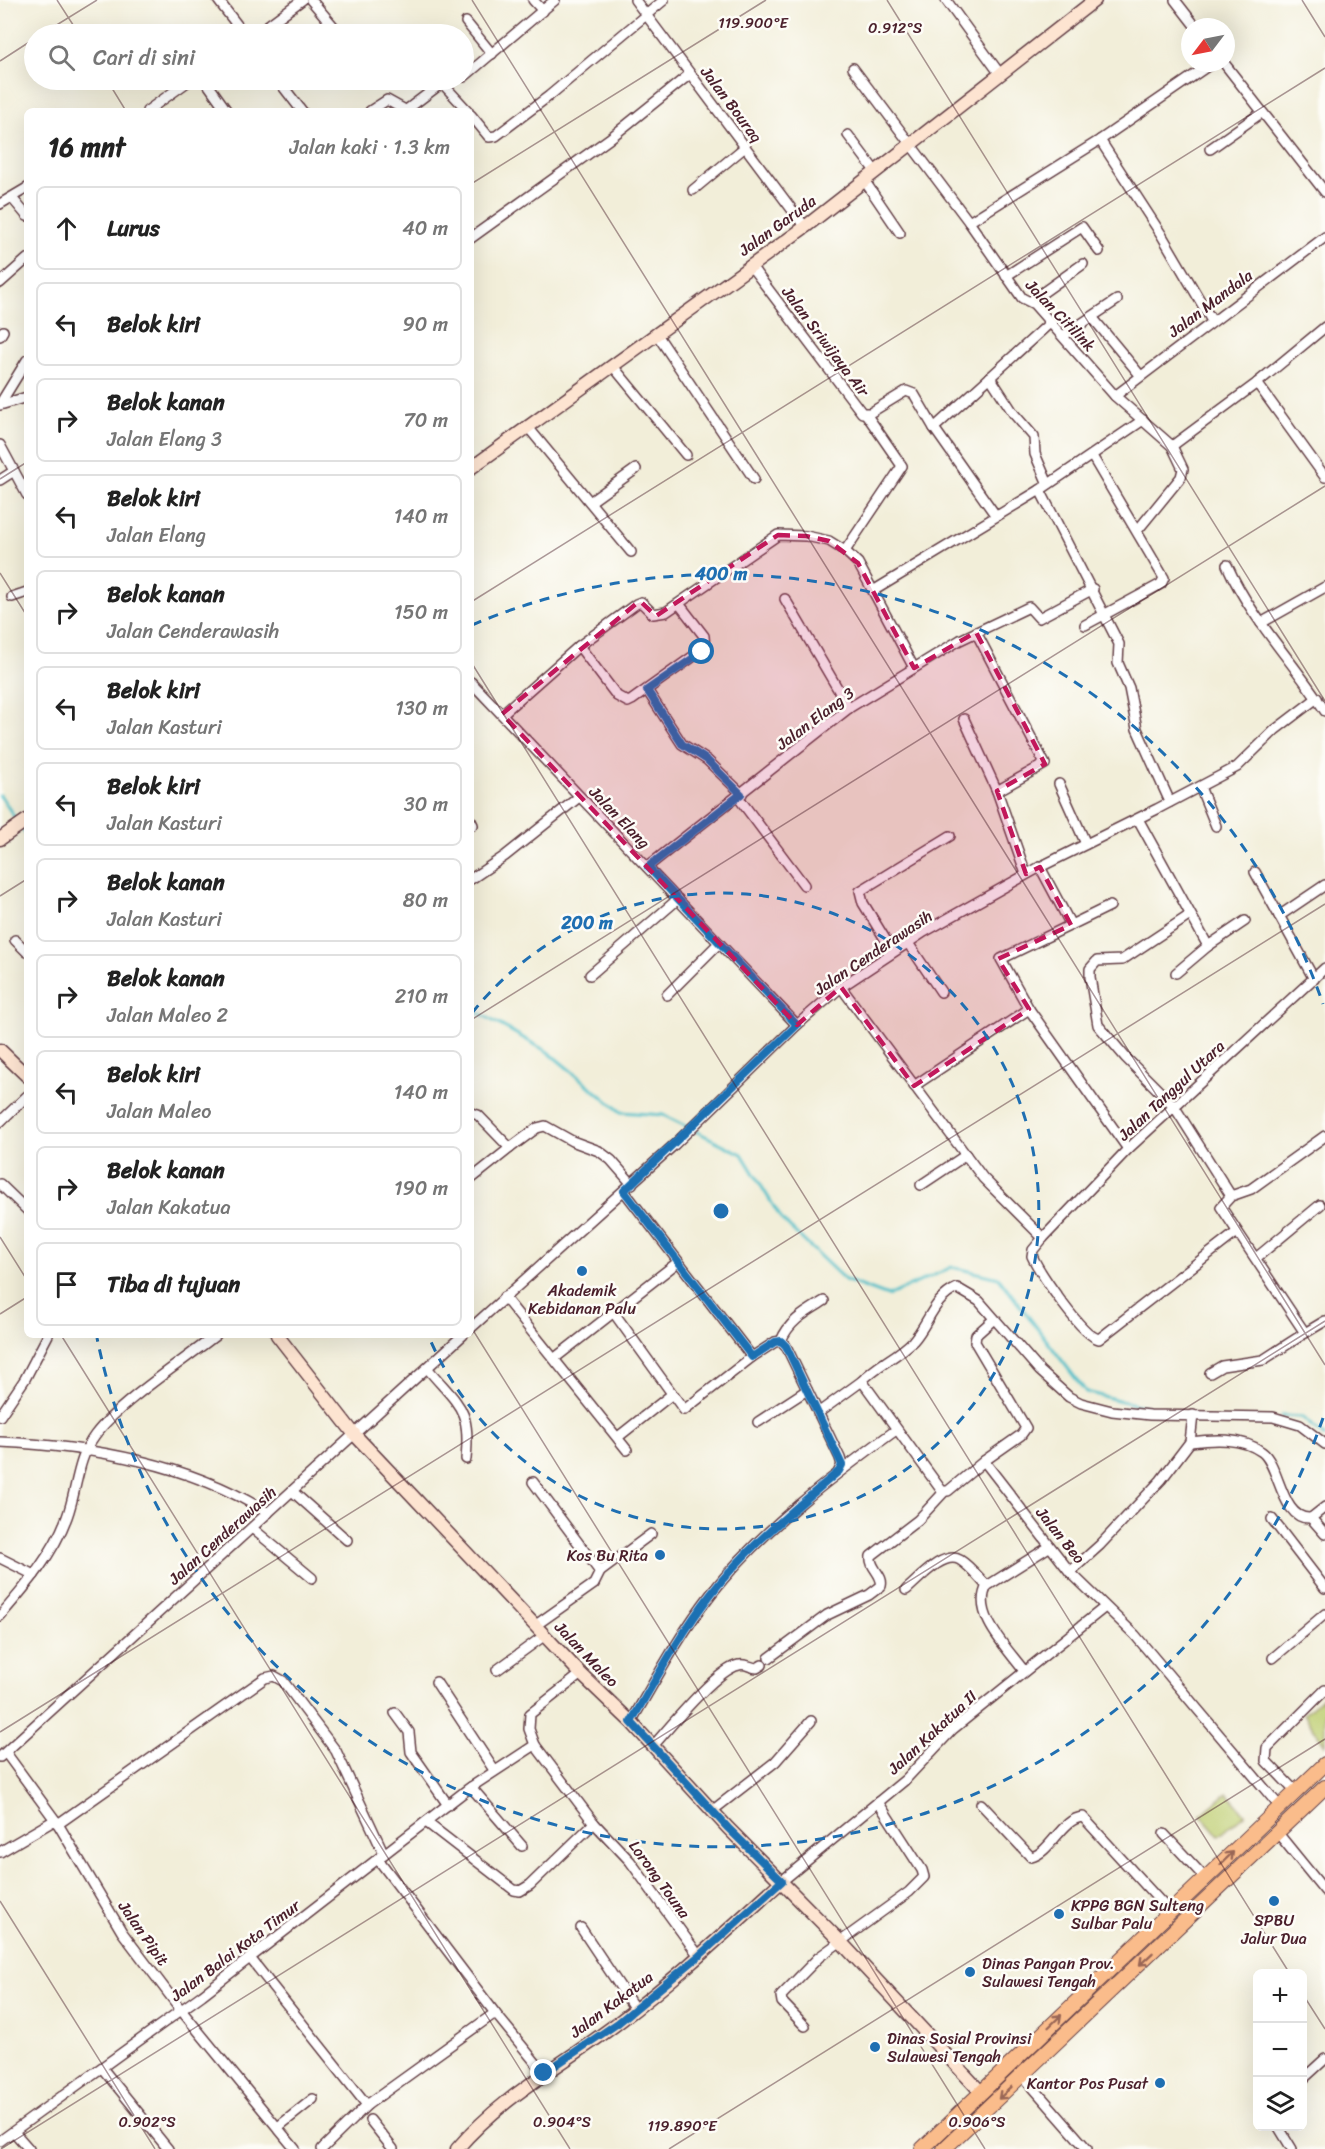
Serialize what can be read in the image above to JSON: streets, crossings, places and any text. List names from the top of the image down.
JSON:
{
  "streets": {
    "street": [
      "Jalan Bouraq",
      "Jalan Garuda",
      "Jalan Mandala",
      "Jalan Citilink",
      "Jalan Sriwijaya Air",
      "Jalan Elang 3",
      "Jalan Elang",
      "Jalan Cenderawasih",
      "Jalan Tanggul Utara",
      "Jalan Beo",
      "Jalan Maleo",
      "Jalan Kakatua II",
      "Lorong Touna",
      "Jalan Pipit",
      "Jalan Balai Kota Timur",
      "Jalan Kakatua"
    ]
  },
  "crossings": [
    ["Jalan Bouraq", "Jalan Garuda"],
    ["Jalan Garuda", "Jalan Citilink"],
    ["Jalan Garuda", "Jalan Sriwijaya Air"],
    ["Jalan Mandala", "Jalan Citilink"],
    ["Jalan Elang 3", "Jalan Elang"],
    ["Jalan Elang", "Jalan Cenderawasih"],
    ["Jalan Cenderawasih", "Jalan Maleo"],
    ["Jalan Cenderawasih", "Jalan Pipit"],
    ["Jalan Beo", "Jalan Kakatua II"],
    ["Jalan Maleo", "Jalan Kakatua II"],
    ["Jalan Maleo", "Jalan Kakatua"],
    ["Jalan Kakatua II", "Jalan Kakatua"],
    ["Lorong Touna", "Jalan Balai Kota Timur"],
    ["Lorong Touna", "Jalan Kakatua"],
    ["Jalan Pipit", "Jalan Balai Kota Timur"]
  ],
  "places": [
    "Akademik Kebidanan Palu",
    "Kos Bu Rita",
    "SPBU Jalur Dua",
    "KPPG BGN Sulteng Sulbar Palu",
    "Dinas Pangan Prov. Sulawesi Tengah",
    "Dinas Sosial Provinsi Sulawesi Tengah",
    "Kantor Pos Pusat"
  ],
  "north": "bottom left",
  "page": {
    "search": "Cari di sini",
    "heading": ["16 mnt", "Jalan kaki · 1.3 km"],
    "list": [
      ["Lurus", "40 m"],
      ["Belok kiri", "90 m"],
      ["Belok kanan", "Jalan Elang 3", "70 m"],
      ["Belok kiri", "Jalan Elang", "140 m"],
      ["Belok kanan", "Jalan Cenderawasih", "150 m"],
      ["Belok kiri", "Jalan Kasturi", "130 m"],
      ["Belok kiri", "Jalan Kasturi", "30 m"],
      ["Belok kanan", "Jalan Kasturi", "80 m"],
      ["Belok kanan", "Jalan Maleo 2", "210 m"],
      ["Belok kiri", "Jalan Maleo", "140 m"],
      ["Belok kanan", "Jalan Kakatua", "190 m"],
      "Tiba di tujuan"
    ],
    "map_buttons": ["+", "−"]
  },
  "coordinates": [
    "119.900°E",
    "0.912°S",
    "0.902°S",
    "0.904°S",
    "0.906°S",
    "119.890°E"
  ],
  "rings": ["400 m", "200 m"]
}
